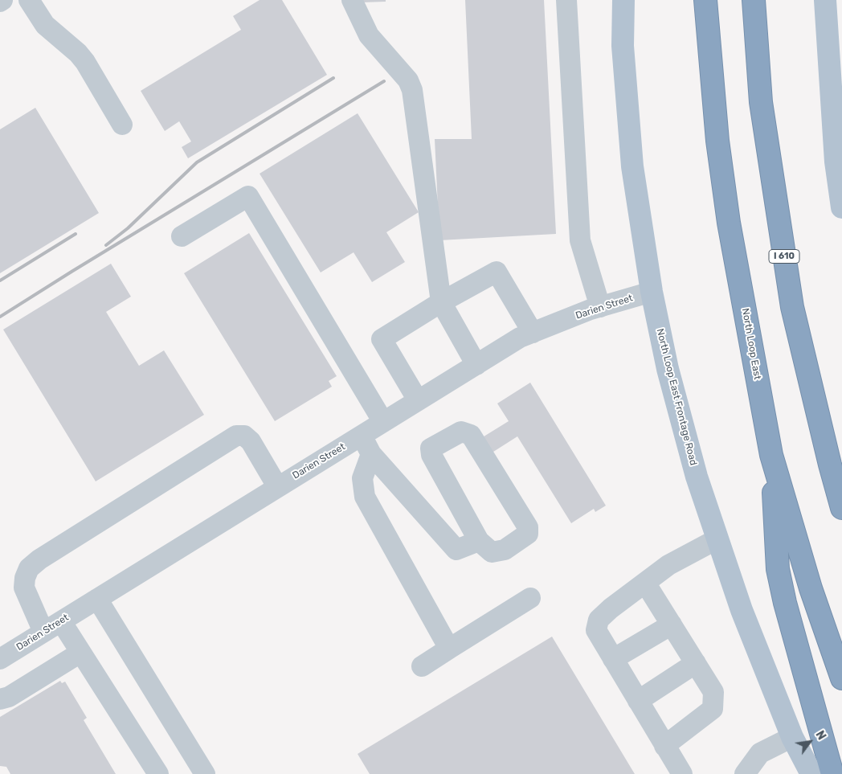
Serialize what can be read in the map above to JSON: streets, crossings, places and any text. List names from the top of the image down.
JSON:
{
  "streets": {
    "highway": ["I 610", "North Loop East"],
    "main road": ["North Loop East Frontage Road"],
    "street": ["Darien Street"]
  },
  "crossings": [
    ["Darien Street", "North Loop East Frontage Road"]
  ],
  "north": "top right"
}
